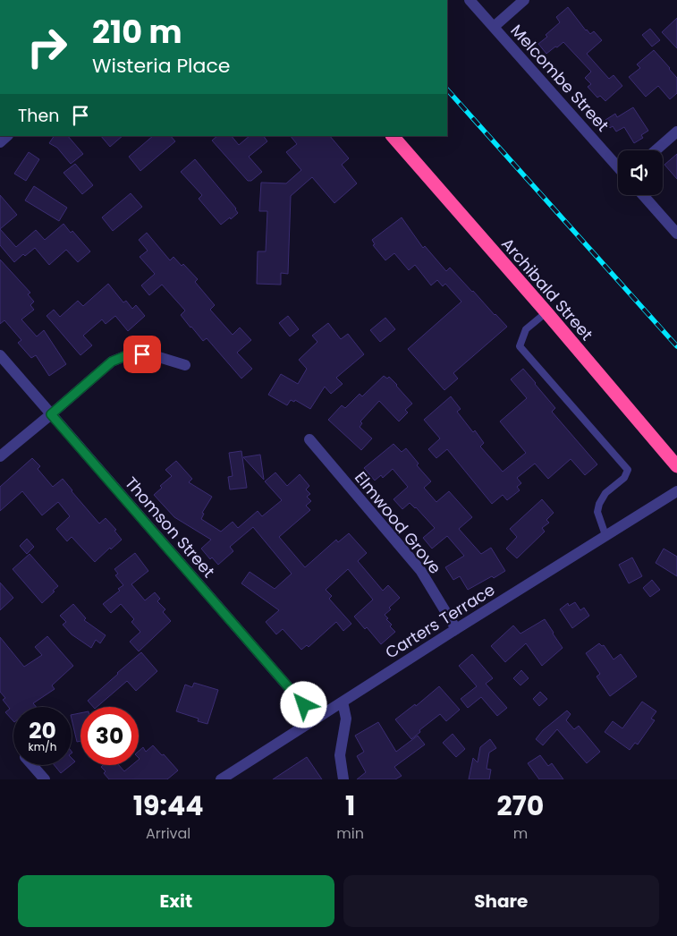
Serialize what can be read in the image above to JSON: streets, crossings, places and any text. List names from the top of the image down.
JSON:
{
  "streets": {
    "highway": ["Archibald Street"],
    "street": [
      "Melcombe Street",
      "Elmwood Grove",
      "Thomson Street",
      "Carters Terrace"
    ]
  },
  "crossings": [
    ["Elmwood Grove", "Carters Terrace"],
    ["Thomson Street", "Carters Terrace"]
  ],
  "page": {
    "turn": ["210 m", "Wisteria Place"],
    "then": "Then",
    "speed": "20 km/h",
    "limit": "30",
    "eta": [
      "19:44",
      "Arrival",
      "1",
      "min",
      "270",
      "m"
    ],
    "buttons": ["Exit", "Share"]
  }
}
